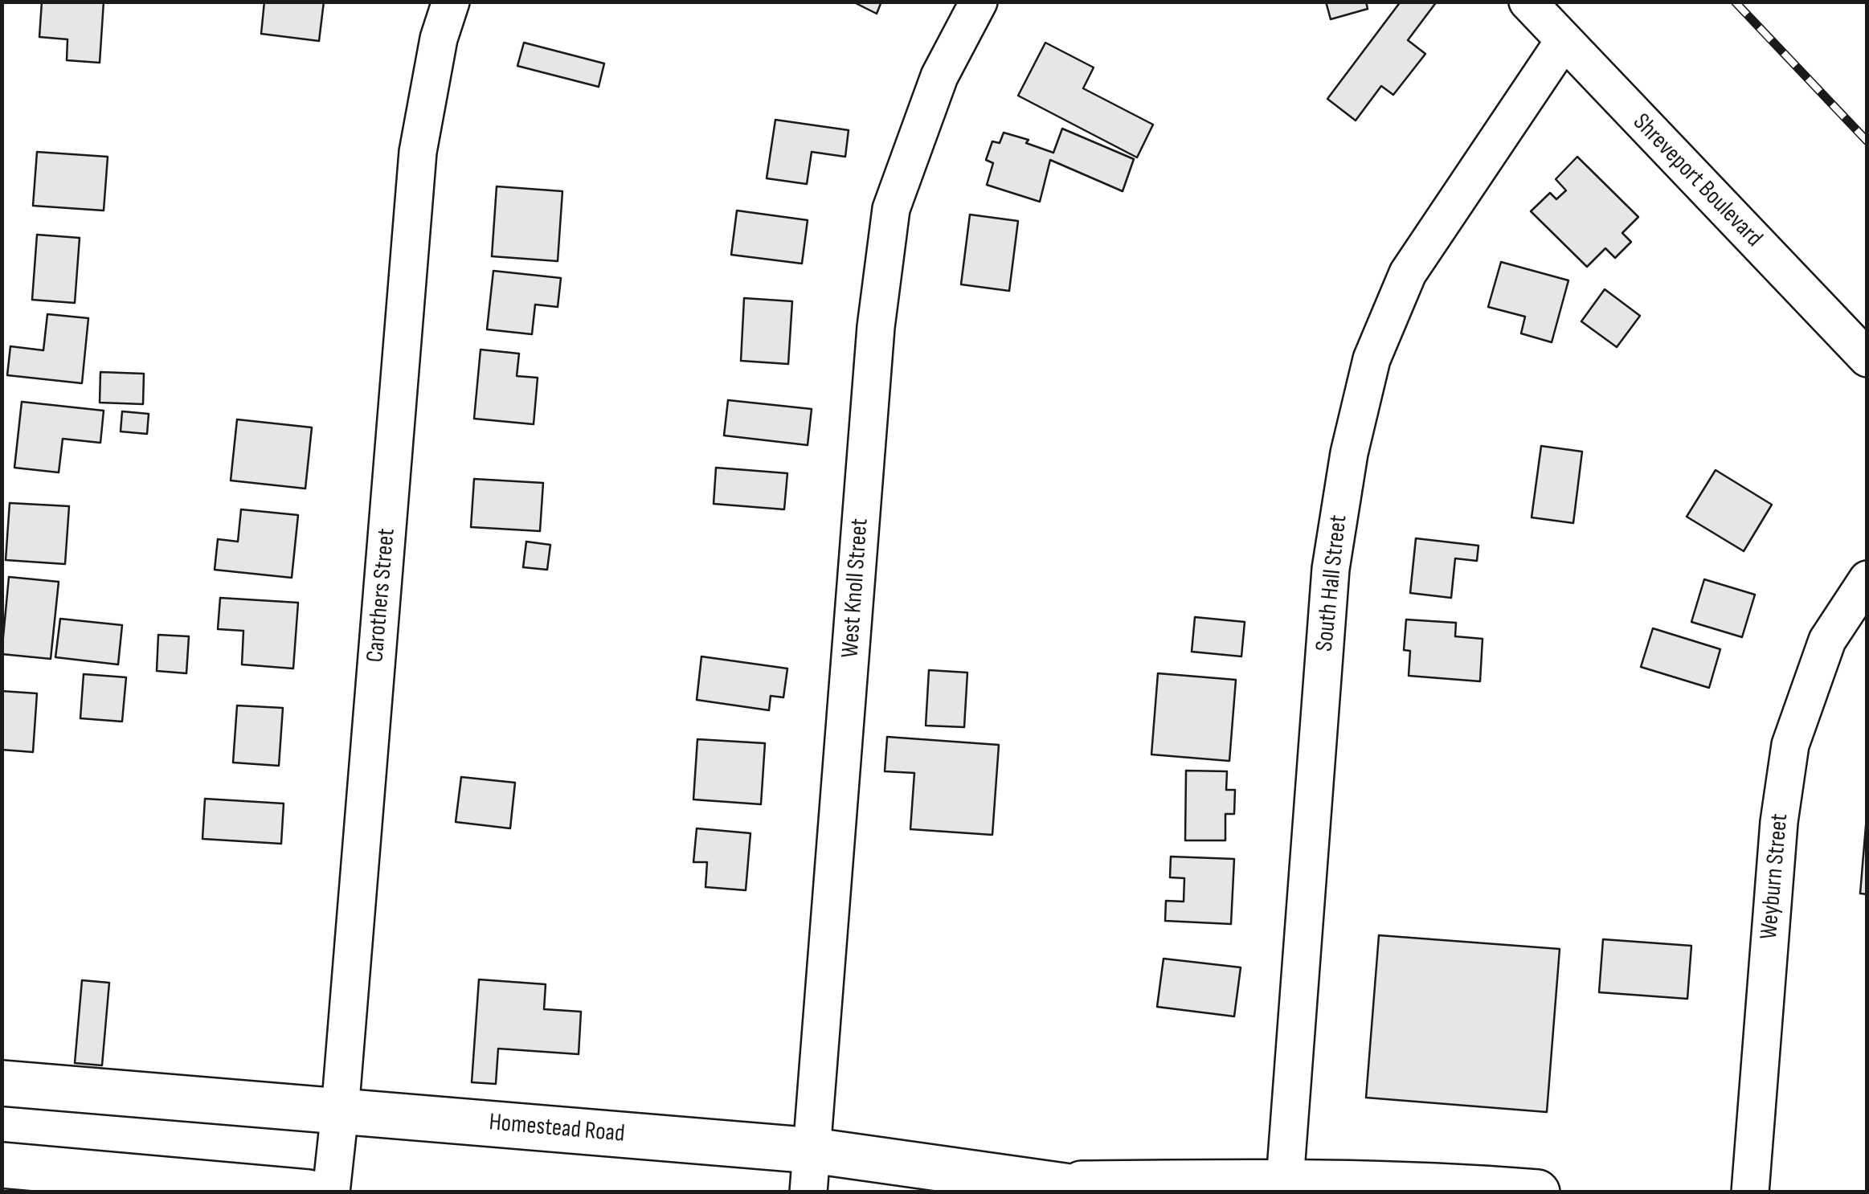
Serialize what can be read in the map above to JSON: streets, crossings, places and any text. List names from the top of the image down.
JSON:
{
  "streets": {
    "main road": ["Homestead Road"],
    "street": [
      "Shreveport Boulevard",
      "South Hall Street",
      "West Knoll Street",
      "Carothers Street",
      "Weyburn Street"
    ]
  },
  "crossings": [
    ["Shreveport Boulevard", "South Hall Street"],
    ["West Knoll Street", "Homestead Road"],
    ["Carothers Street", "Homestead Road"]
  ]
}
